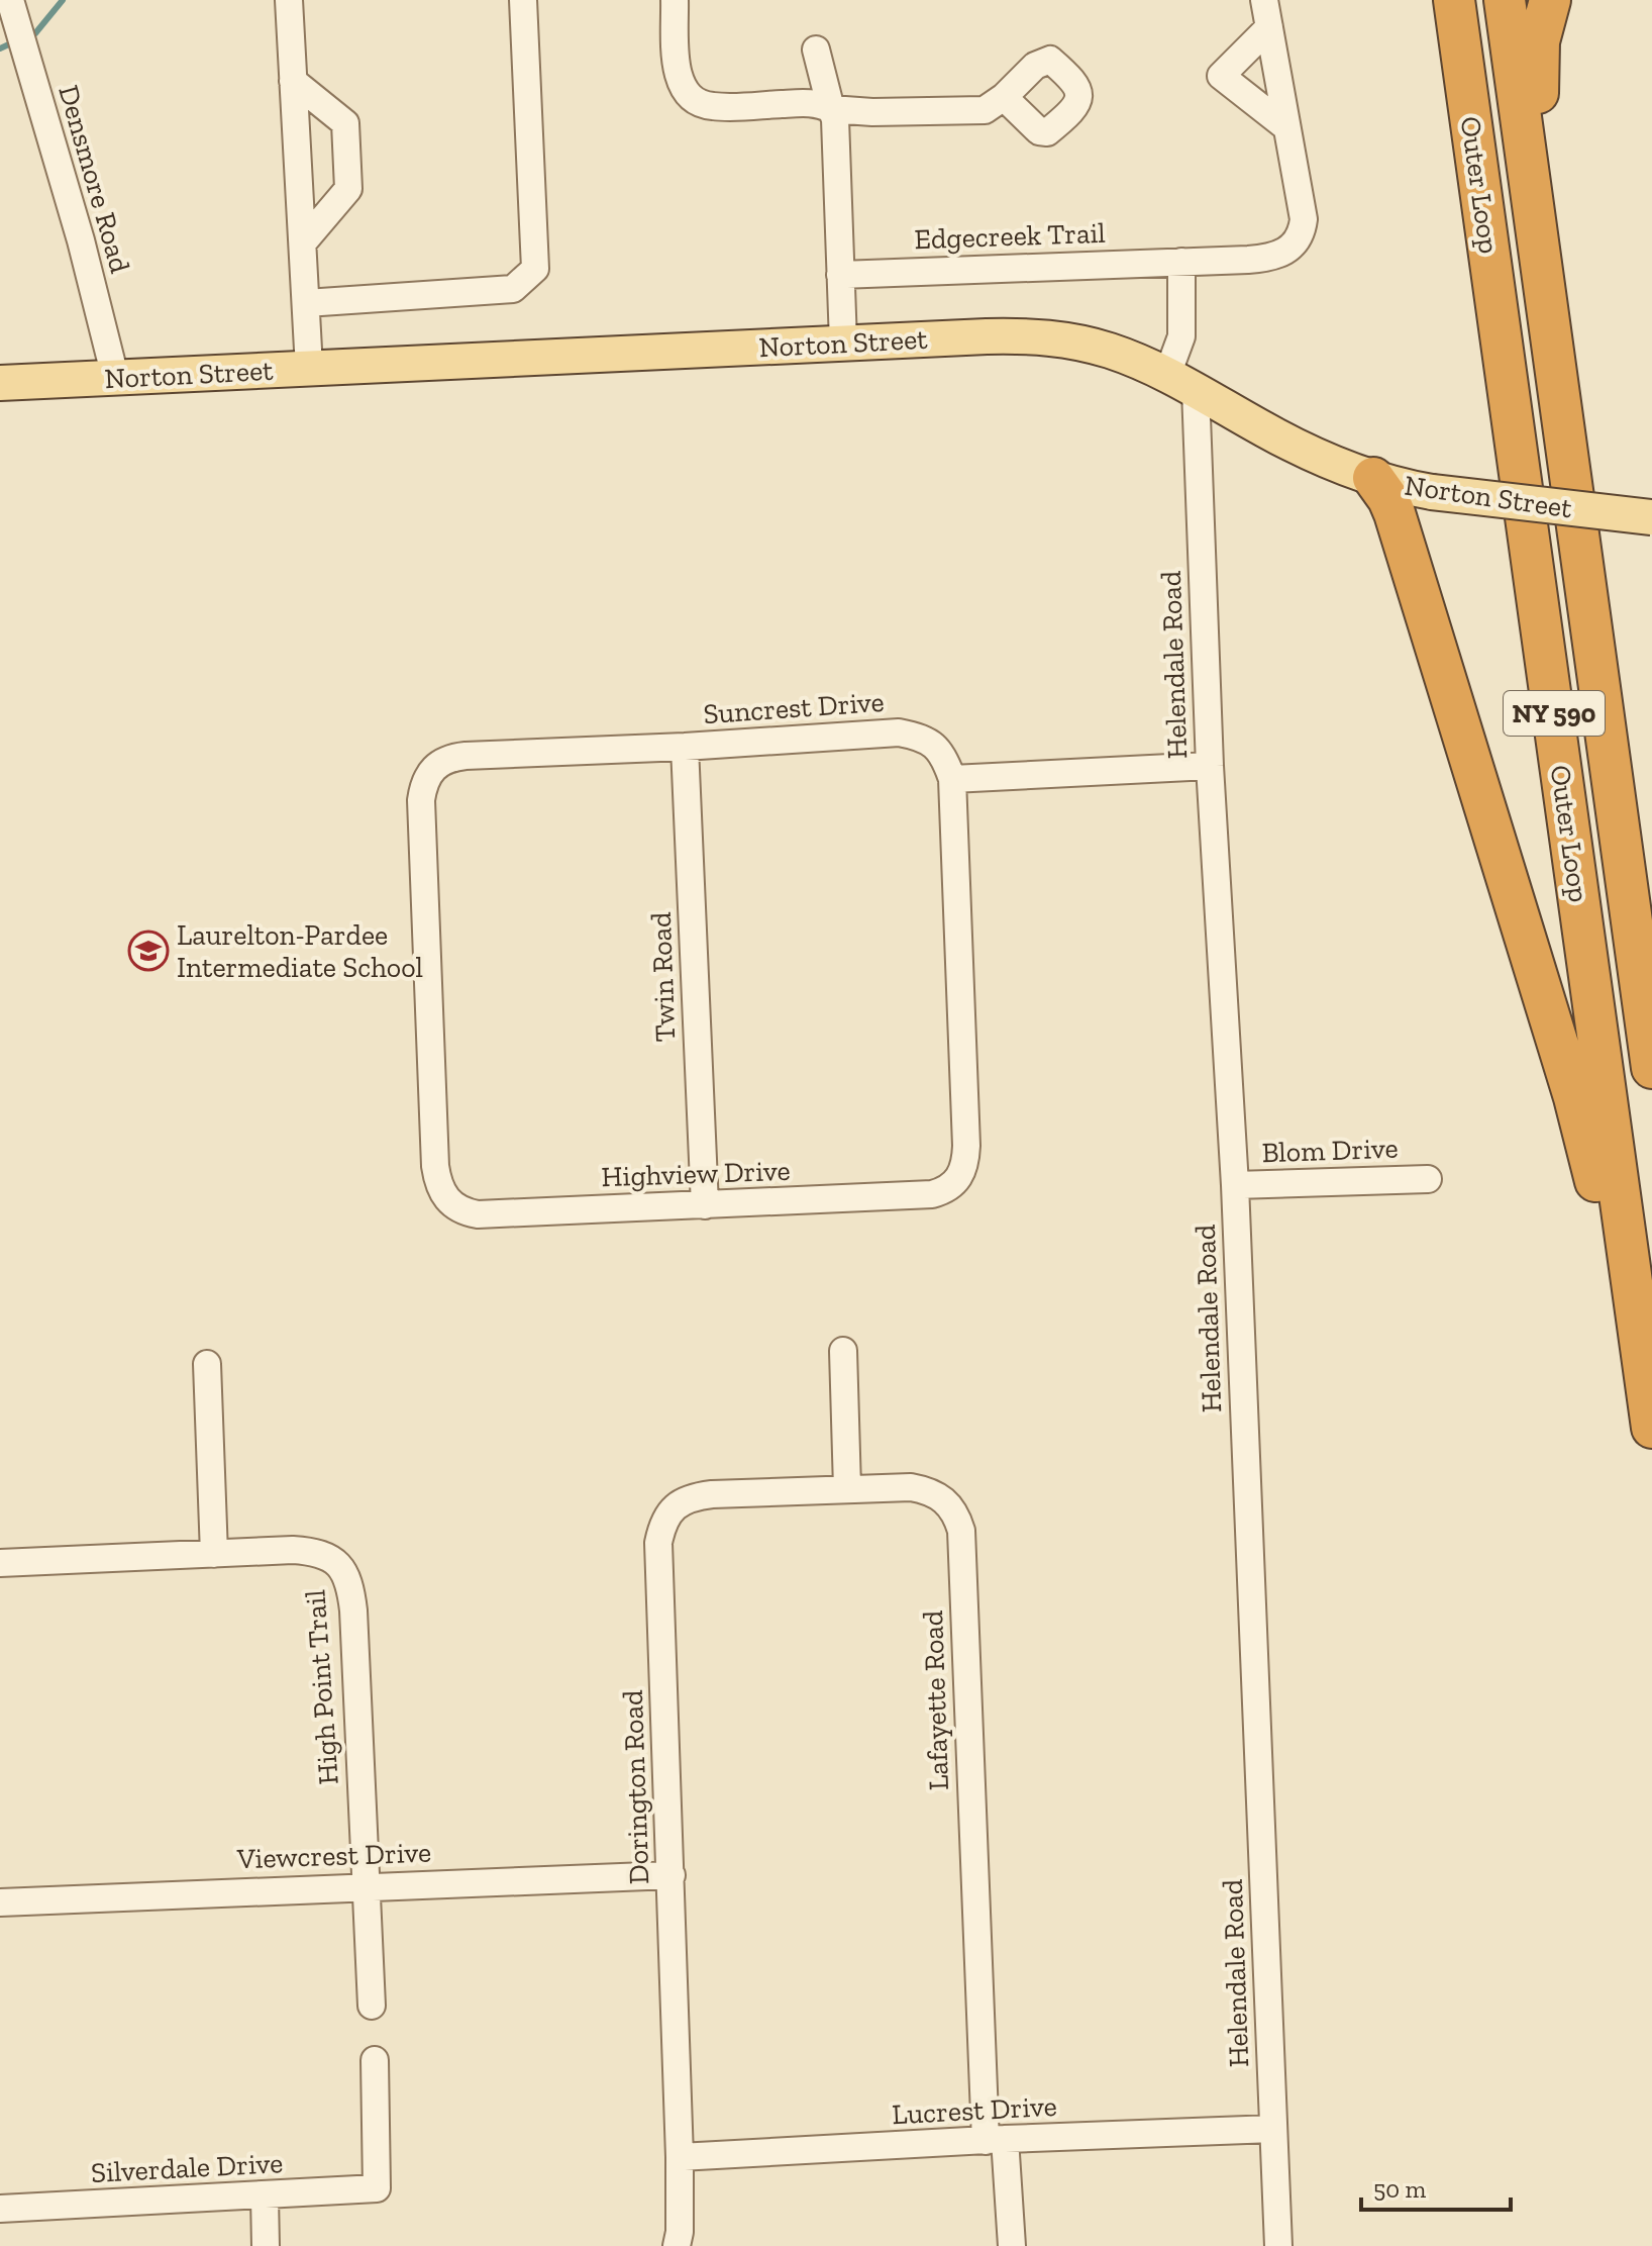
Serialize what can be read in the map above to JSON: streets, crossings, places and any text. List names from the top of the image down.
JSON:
{
  "streets": {
    "highway": ["Outer Loop", "NY 590"],
    "main road": ["Norton Street"],
    "street": [
      "Densmore Road",
      "Edgecreek Trail",
      "Helendale Road",
      "Suncrest Drive",
      "Twin Road",
      "Blom Drive",
      "Highview Drive",
      "High Point Trail",
      "Lafayette Road",
      "Dorington Road",
      "Viewcrest Drive",
      "Lucrest Drive",
      "Silverdale Drive"
    ]
  },
  "crossings": [
    ["Densmore Road", "Norton Street"],
    ["Norton Street", "Helendale Road"],
    ["Helendale Road", "Blom Drive"],
    ["Helendale Road", "Lucrest Drive"],
    ["Suncrest Drive", "Twin Road"],
    ["Suncrest Drive", "Highview Drive"],
    ["Twin Road", "Highview Drive"],
    ["High Point Trail", "Viewcrest Drive"],
    ["Lafayette Road", "Dorington Road"],
    ["Lafayette Road", "Lucrest Drive"],
    ["Dorington Road", "Viewcrest Drive"],
    ["Dorington Road", "Lucrest Drive"]
  ],
  "places": {
    "school or university": ["Laurelton-Pardee Intermediate School"]
  },
  "scale_bar": "50 m"
}
